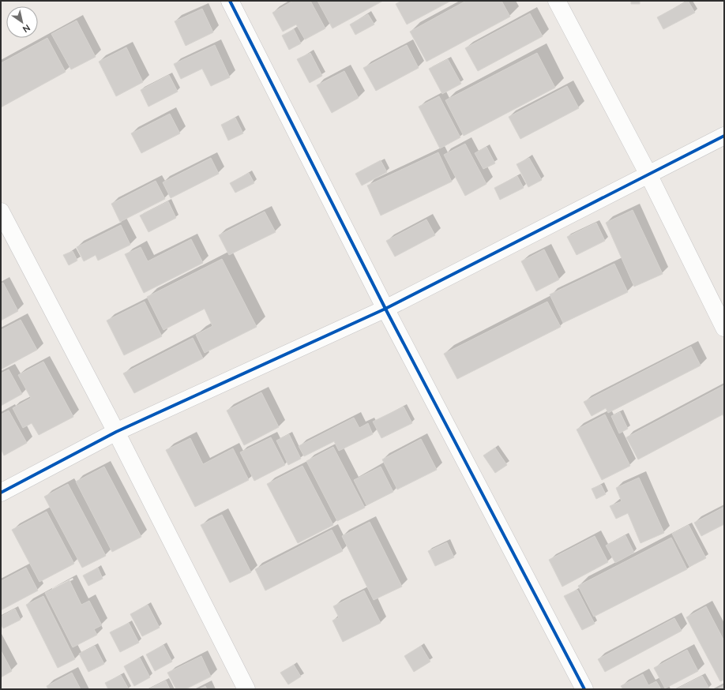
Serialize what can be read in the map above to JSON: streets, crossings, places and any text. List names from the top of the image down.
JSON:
{
  "north": "bottom right"
}
